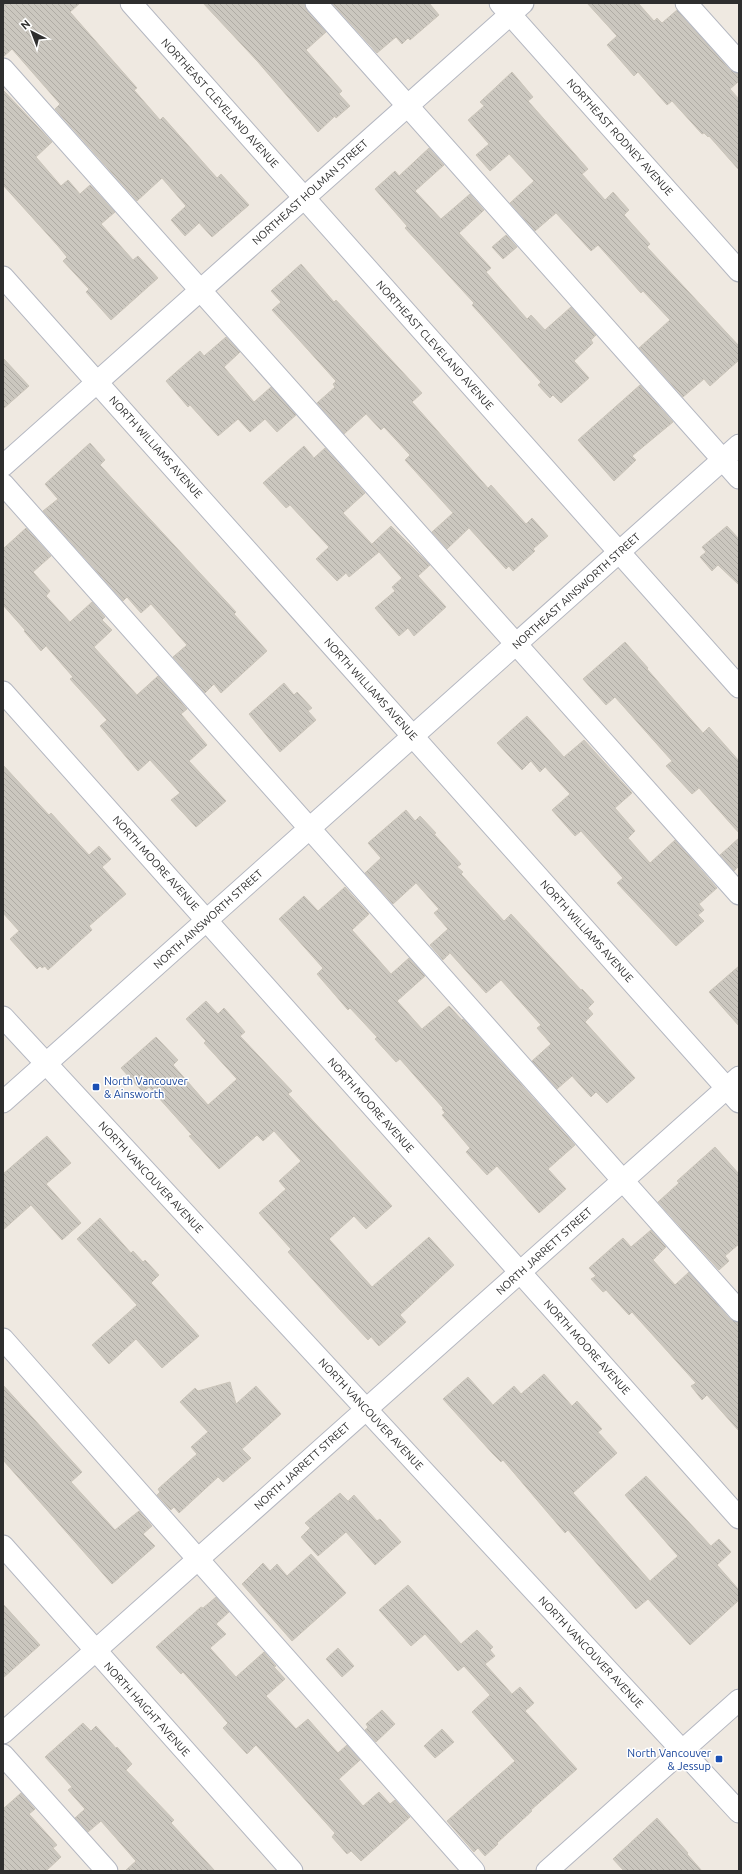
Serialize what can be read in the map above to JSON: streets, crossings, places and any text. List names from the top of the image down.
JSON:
{
  "streets": {
    "street": [
      "NORTHEAST CLEVELAND AVENUE",
      "NORTHEAST RODNEY AVENUE",
      "NORTHEAST HOLMAN STREET",
      "NORTH WILLIAMS AVENUE",
      "NORTHEAST AINSWORTH STREET",
      "NORTH MOORE AVENUE",
      "NORTH AINSWORTH STREET",
      "NORTH VANCOUVER AVENUE",
      "NORTH JARRETT STREET",
      "NORTH HAIGHT AVENUE"
    ]
  },
  "crossings": [
    ["NORTHEAST CLEVELAND AVENUE", "NORTHEAST HOLMAN STREET"],
    ["NORTHEAST CLEVELAND AVENUE", "NORTHEAST AINSWORTH STREET"],
    ["NORTHEAST RODNEY AVENUE", "NORTHEAST HOLMAN STREET"],
    ["NORTHEAST HOLMAN STREET", "NORTH WILLIAMS AVENUE"],
    ["NORTH WILLIAMS AVENUE", "NORTHEAST AINSWORTH STREET"],
    ["NORTH WILLIAMS AVENUE", "NORTH AINSWORTH STREET"],
    ["NORTH WILLIAMS AVENUE", "NORTH JARRETT STREET"],
    ["NORTHEAST AINSWORTH STREET", "NORTH AINSWORTH STREET"],
    ["NORTH MOORE AVENUE", "NORTH AINSWORTH STREET"],
    ["NORTH MOORE AVENUE", "NORTH JARRETT STREET"],
    ["NORTH AINSWORTH STREET", "NORTH VANCOUVER AVENUE"],
    ["NORTH VANCOUVER AVENUE", "NORTH JARRETT STREET"],
    ["NORTH JARRETT STREET", "NORTH HAIGHT AVENUE"]
  ],
  "places": {
    "transit": ["North Vancouver & Ainsworth", "North Vancouver & Jessup"]
  },
  "north": "top left"
}
